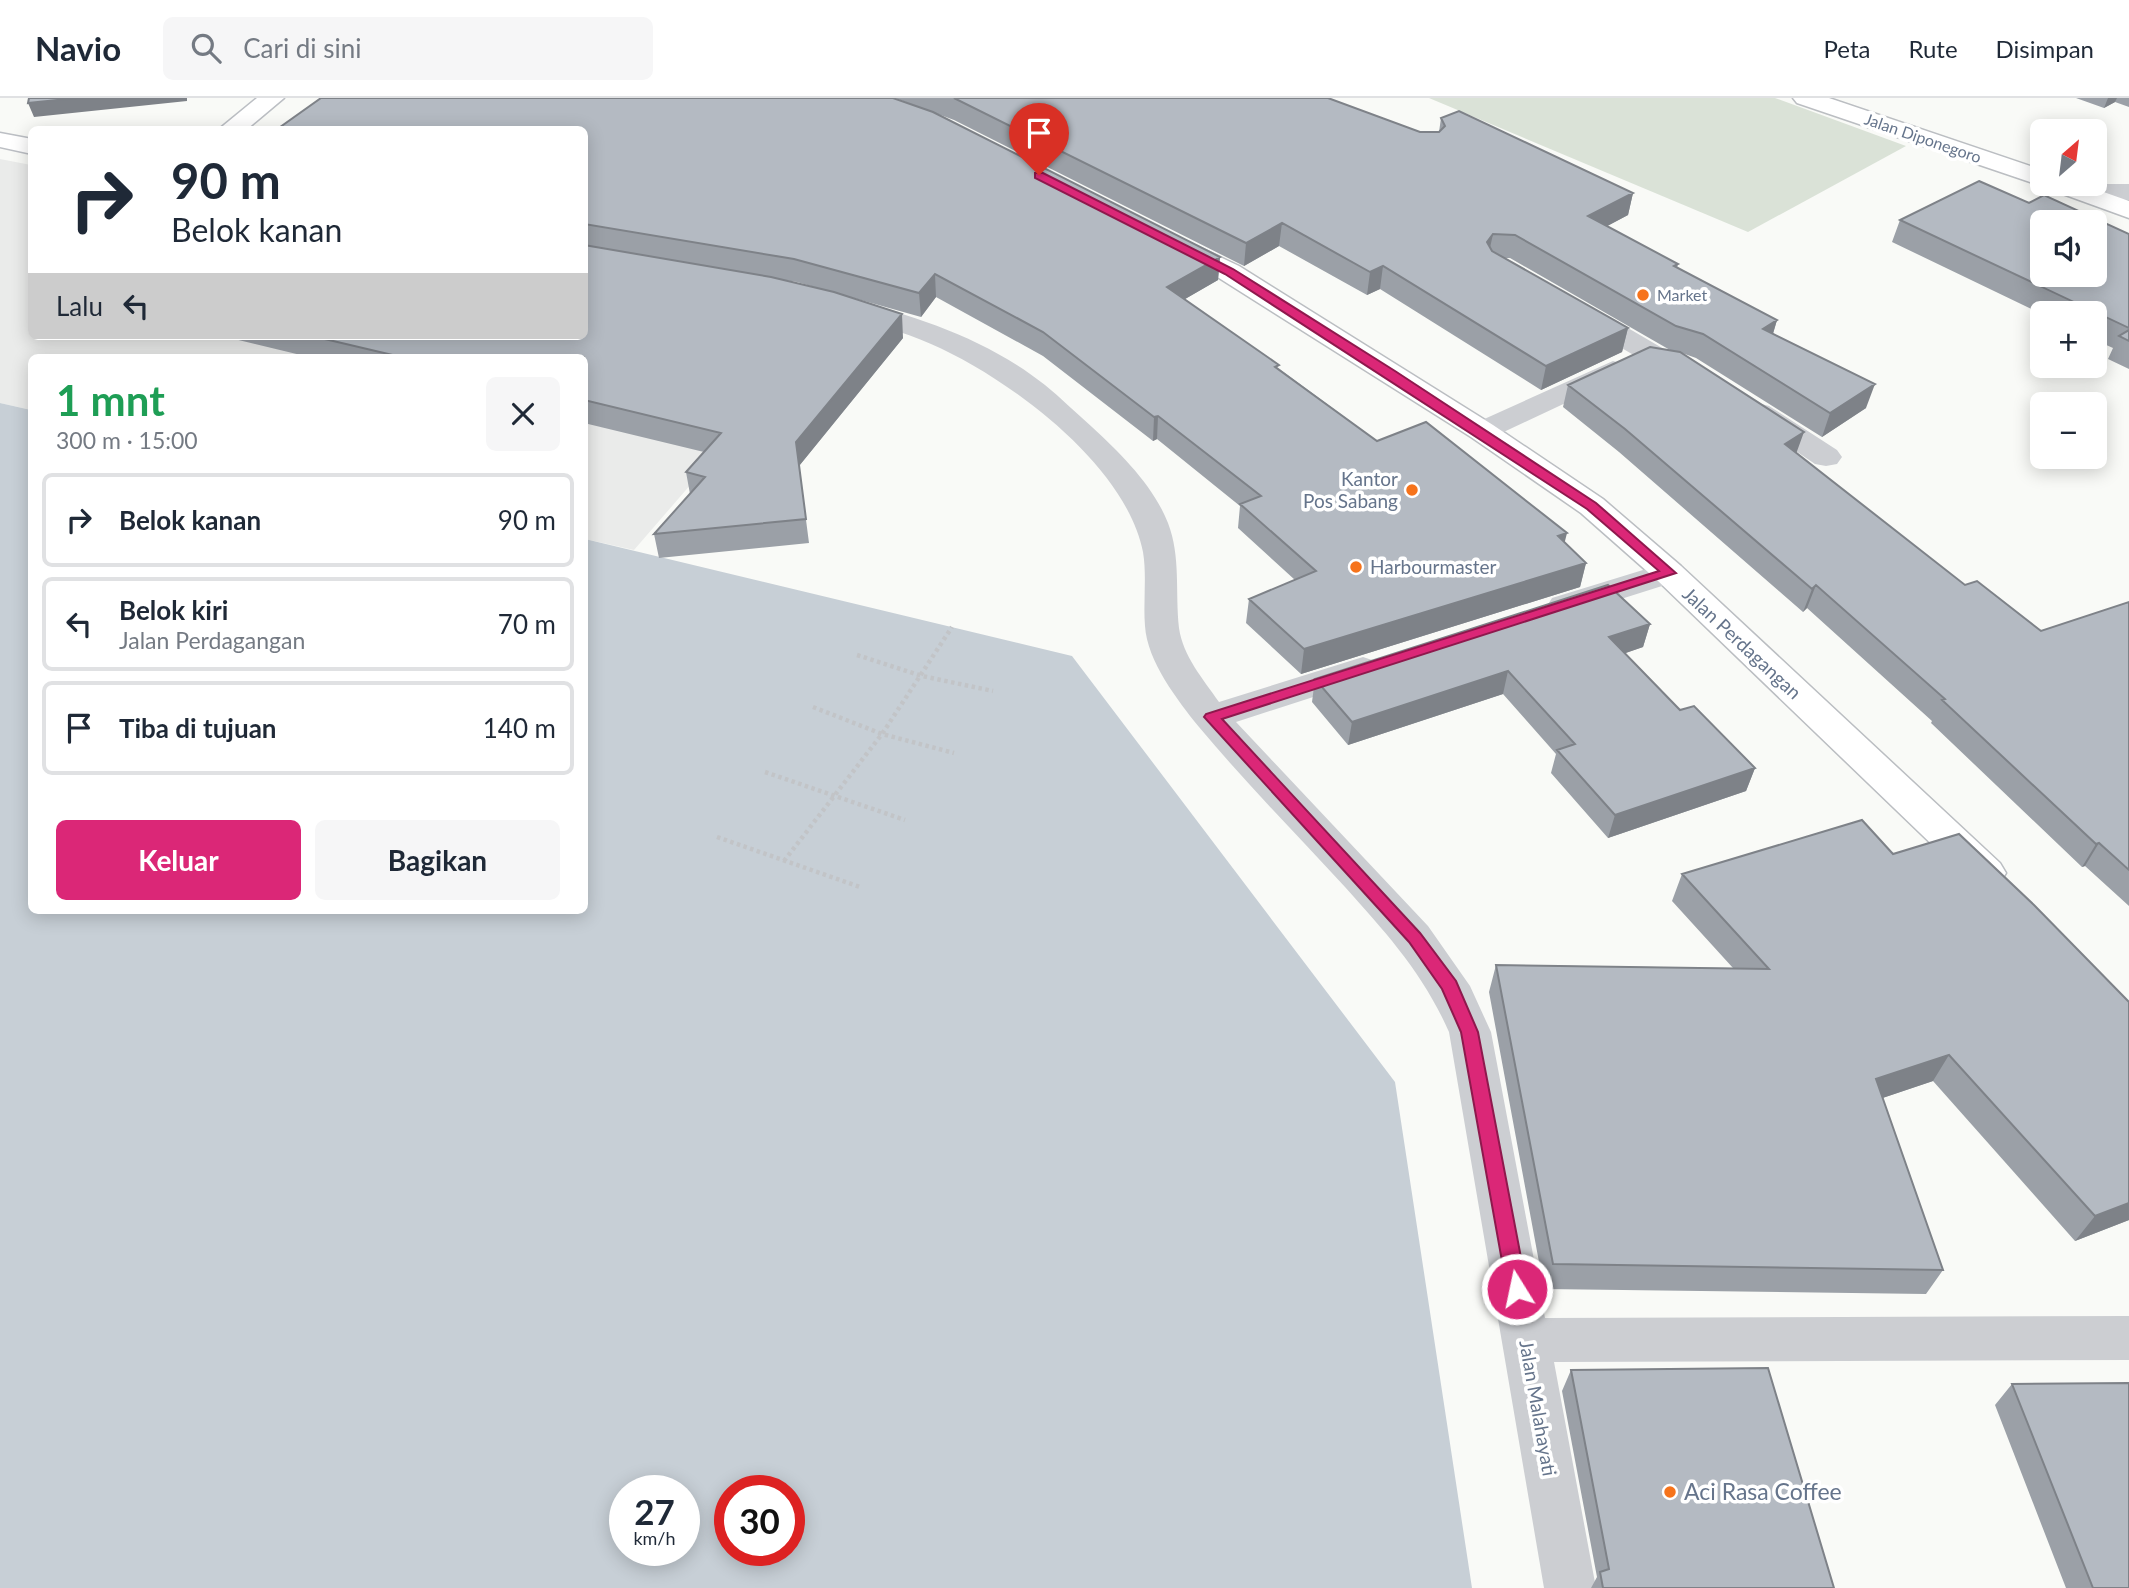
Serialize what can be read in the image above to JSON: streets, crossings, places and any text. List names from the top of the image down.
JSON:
{
  "streets": {
    "main road": ["Jalan Diponegoro", "Jalan Perdagangan"],
    "street": ["Jalan Malahayati"]
  },
  "places": [
    "Market",
    "Kantor Pos Sabang",
    "Harbourmaster",
    "Aci Rasa Coffee"
  ],
  "north": "top right",
  "page": {
    "header": "Navio",
    "search": "Cari di sini",
    "nav": ["Peta", "Rute", "Disimpan"],
    "map_buttons": ["+", "−"],
    "turn": ["90 m", "Belok kanan"],
    "then": "Lalu",
    "heading": ["1 mnt", "300 m · 15:00"],
    "list": [
      {
        "name": "Belok kanan",
        "value": "90 m"
      },
      {
        "name": "Belok kiri",
        "note": "Jalan Perdagangan",
        "value": "70 m"
      },
      {
        "name": "Tiba di tujuan",
        "value": "140 m"
      }
    ],
    "buttons": ["Keluar", "Bagikan"],
    "speed": "27 km/h",
    "limit": "30"
  }
}
